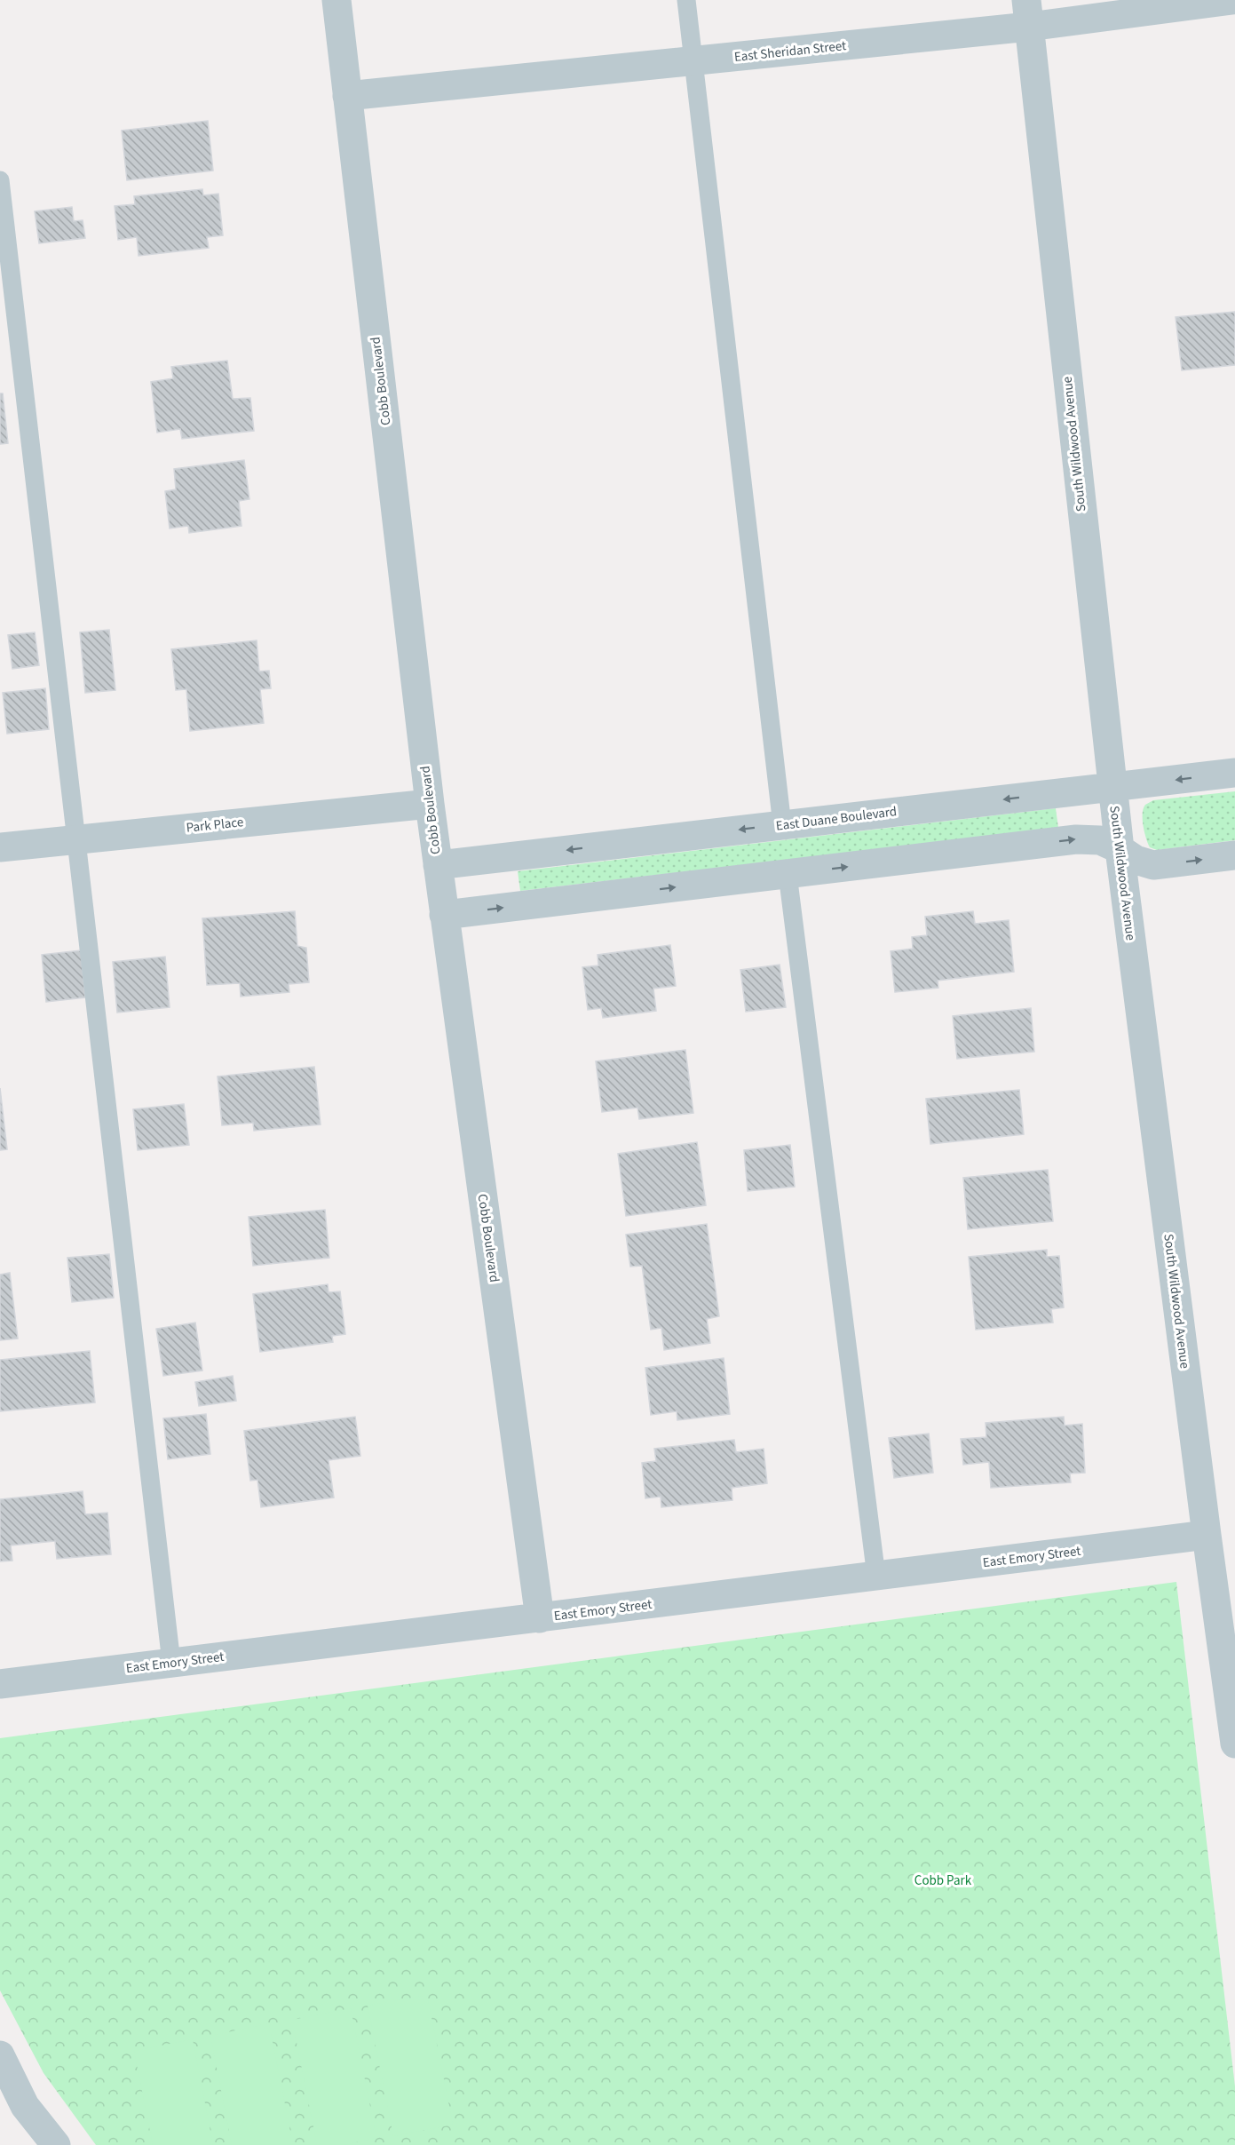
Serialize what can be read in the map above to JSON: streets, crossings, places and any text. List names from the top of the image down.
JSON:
{
  "streets": {
    "street": [
      "East Sheridan Street",
      "Cobb Boulevard",
      "South Wildwood Avenue",
      "East Duane Boulevard",
      "Park Place",
      "East Emory Street"
    ]
  },
  "crossings": [
    ["East Sheridan Street", "Cobb Boulevard"],
    ["East Sheridan Street", "South Wildwood Avenue"],
    ["Cobb Boulevard", "East Duane Boulevard"],
    ["Cobb Boulevard", "Park Place"],
    ["Cobb Boulevard", "East Emory Street"],
    ["South Wildwood Avenue", "East Duane Boulevard"],
    ["South Wildwood Avenue", "East Emory Street"]
  ],
  "parks": ["Cobb Park"]
}
